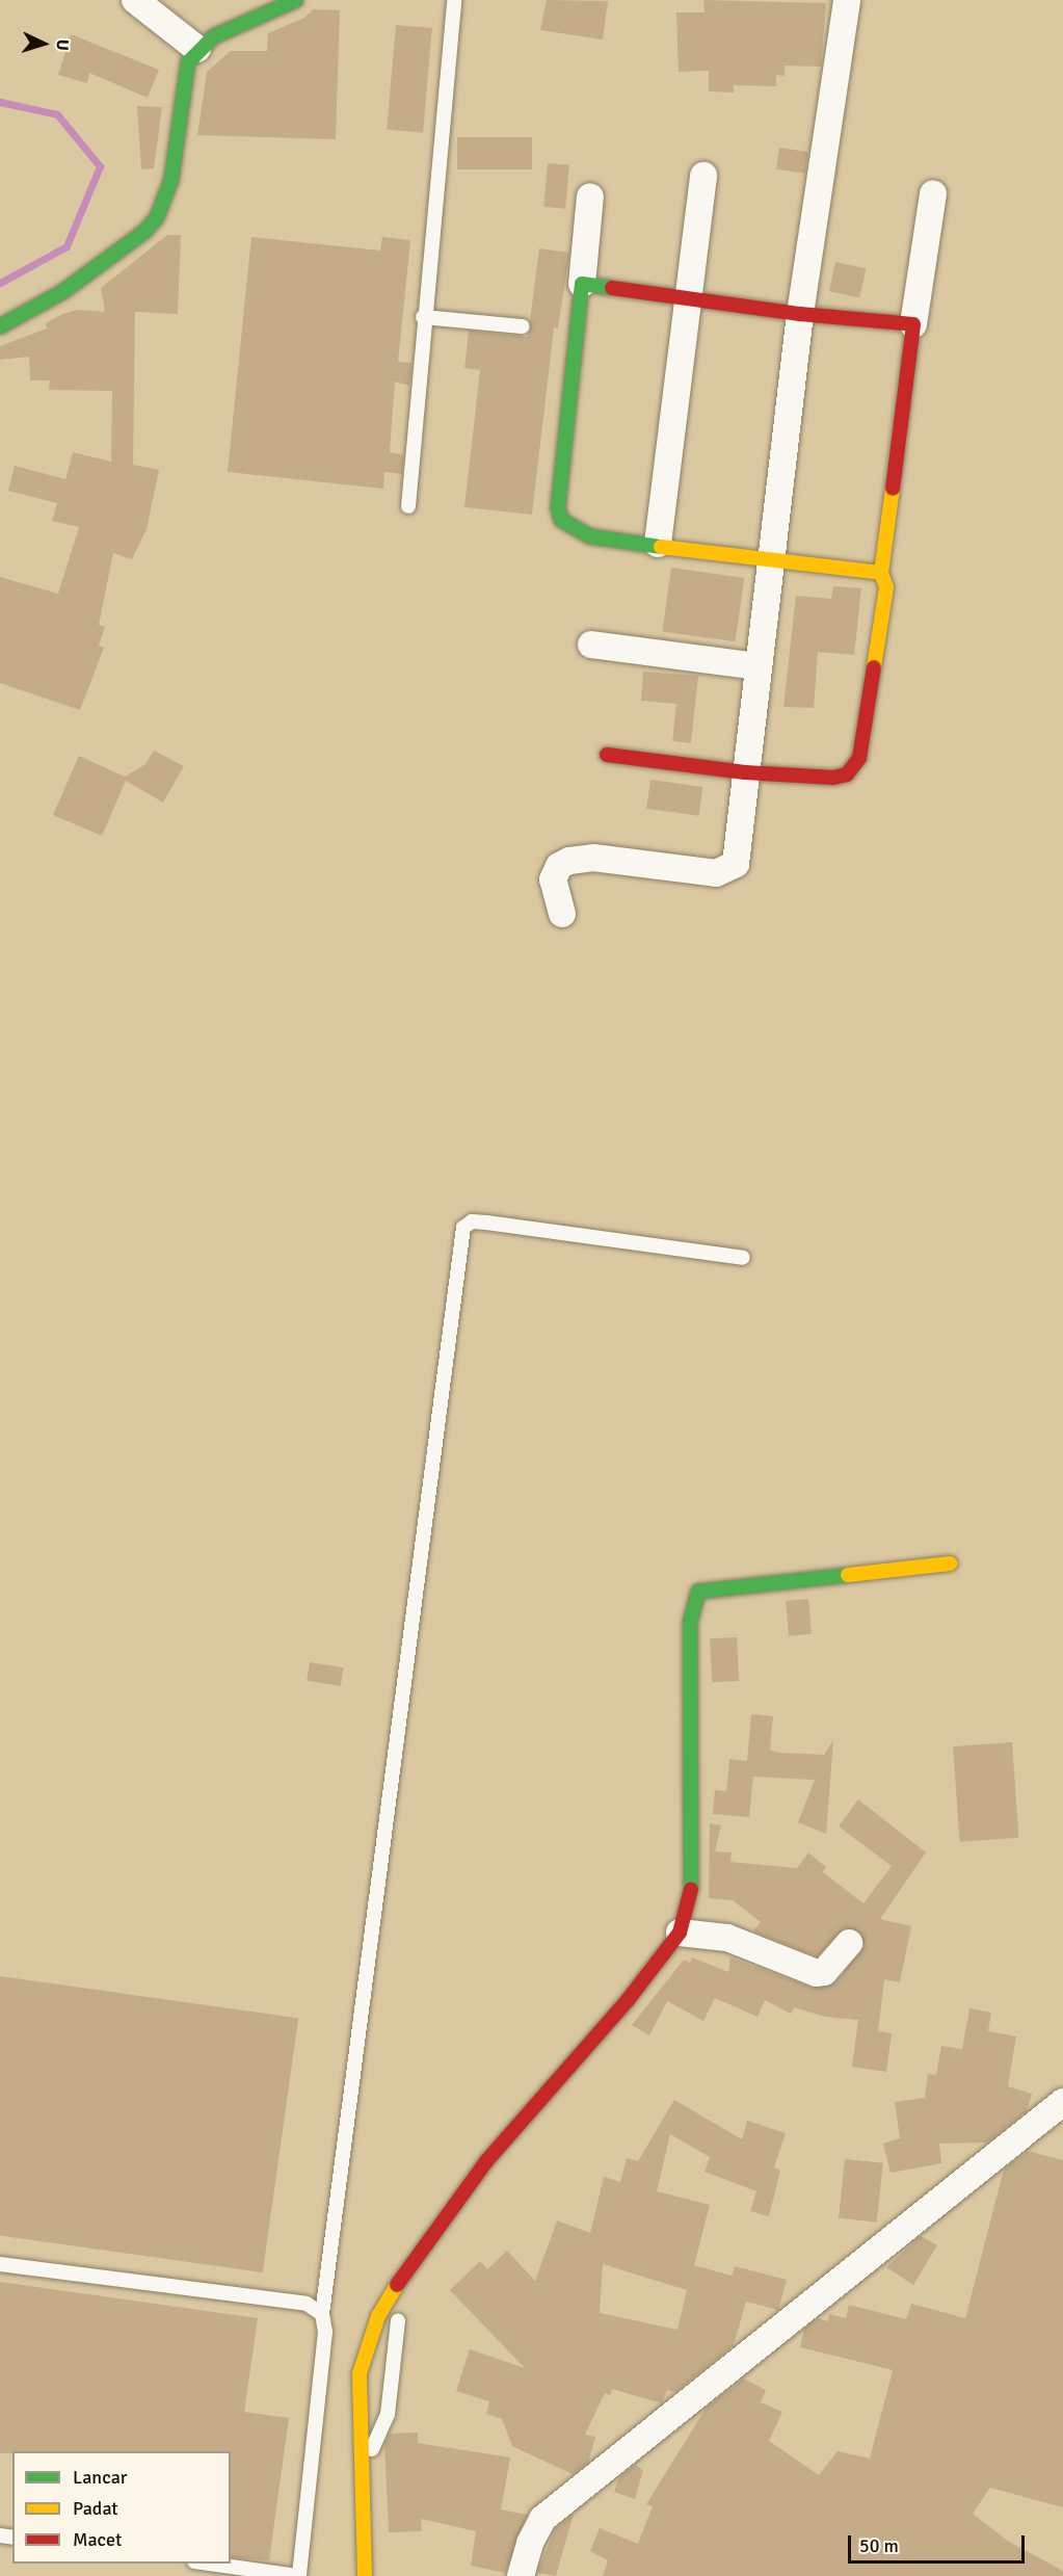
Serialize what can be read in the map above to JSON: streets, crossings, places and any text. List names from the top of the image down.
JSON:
{
  "legend": ["Lancar", "Padat", "Macet"],
  "scale_bar": "50 m",
  "north": "right"
}
